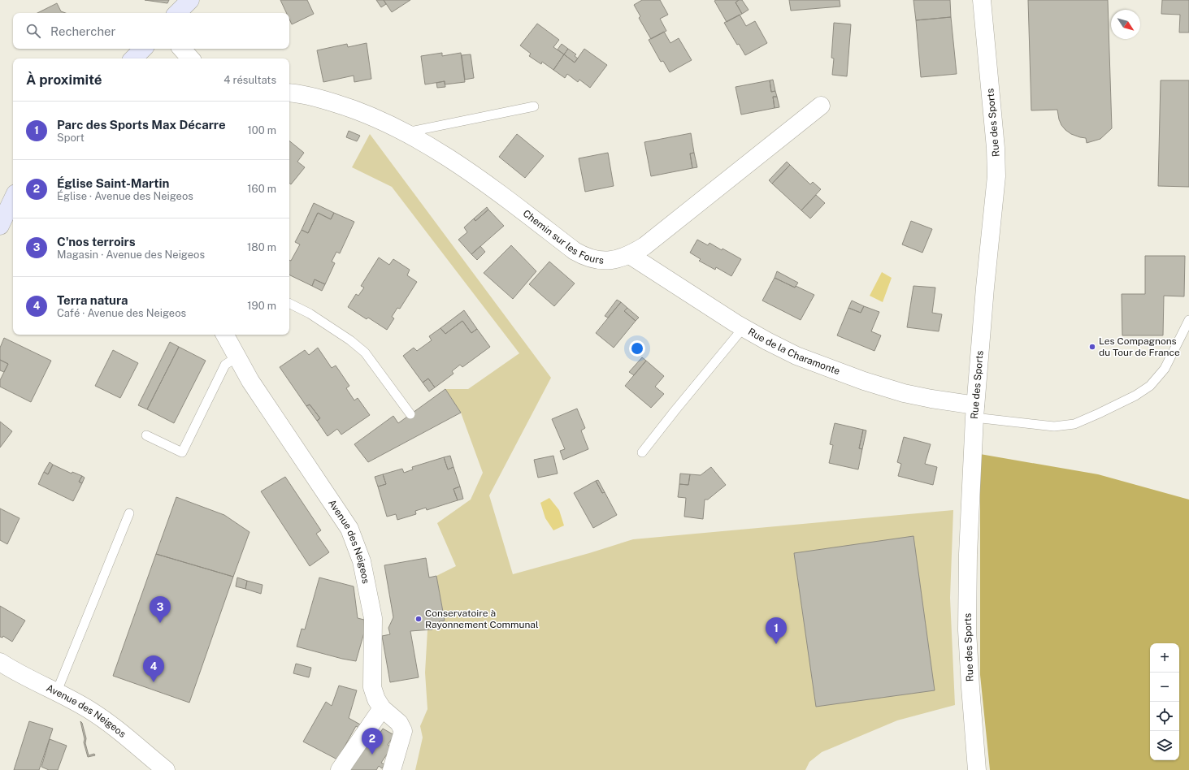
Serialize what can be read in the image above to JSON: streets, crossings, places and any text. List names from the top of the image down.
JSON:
{
  "streets": {
    "street": [
      "Rue des Sports",
      "Chemin sur les Fours",
      "Rue de la Charamonte",
      "Avenue des Neigeos"
    ]
  },
  "crossings": [
    ["Rue des Sports", "Rue de la Charamonte"],
    ["Chemin sur les Fours", "Rue de la Charamonte"]
  ],
  "places": ["Les Compagnons du Tour de France", "Conservatoire à Rayonnement Communal"],
  "north": "bottom right",
  "page": {
    "search": "Rechercher",
    "heading": ["À proximité", "4 résultats"],
    "list": [
      {
        "mark": "1",
        "name": "Parc des Sports Max Décarre",
        "note": "Sport",
        "value": "100 m"
      },
      {
        "mark": "2",
        "name": "Église Saint-Martin",
        "note": "Église · Avenue des Neigeos",
        "value": "160 m"
      },
      {
        "mark": "3",
        "name": "C'nos terroirs",
        "note": "Magasin · Avenue des Neigeos",
        "value": "180 m"
      },
      {
        "mark": "4",
        "name": "Terra natura",
        "note": "Café · Avenue des Neigeos",
        "value": "190 m"
      }
    ],
    "pins": [
      "3",
      "1",
      "4",
      "2"
    ],
    "map_buttons": ["+", "−"]
  }
}
